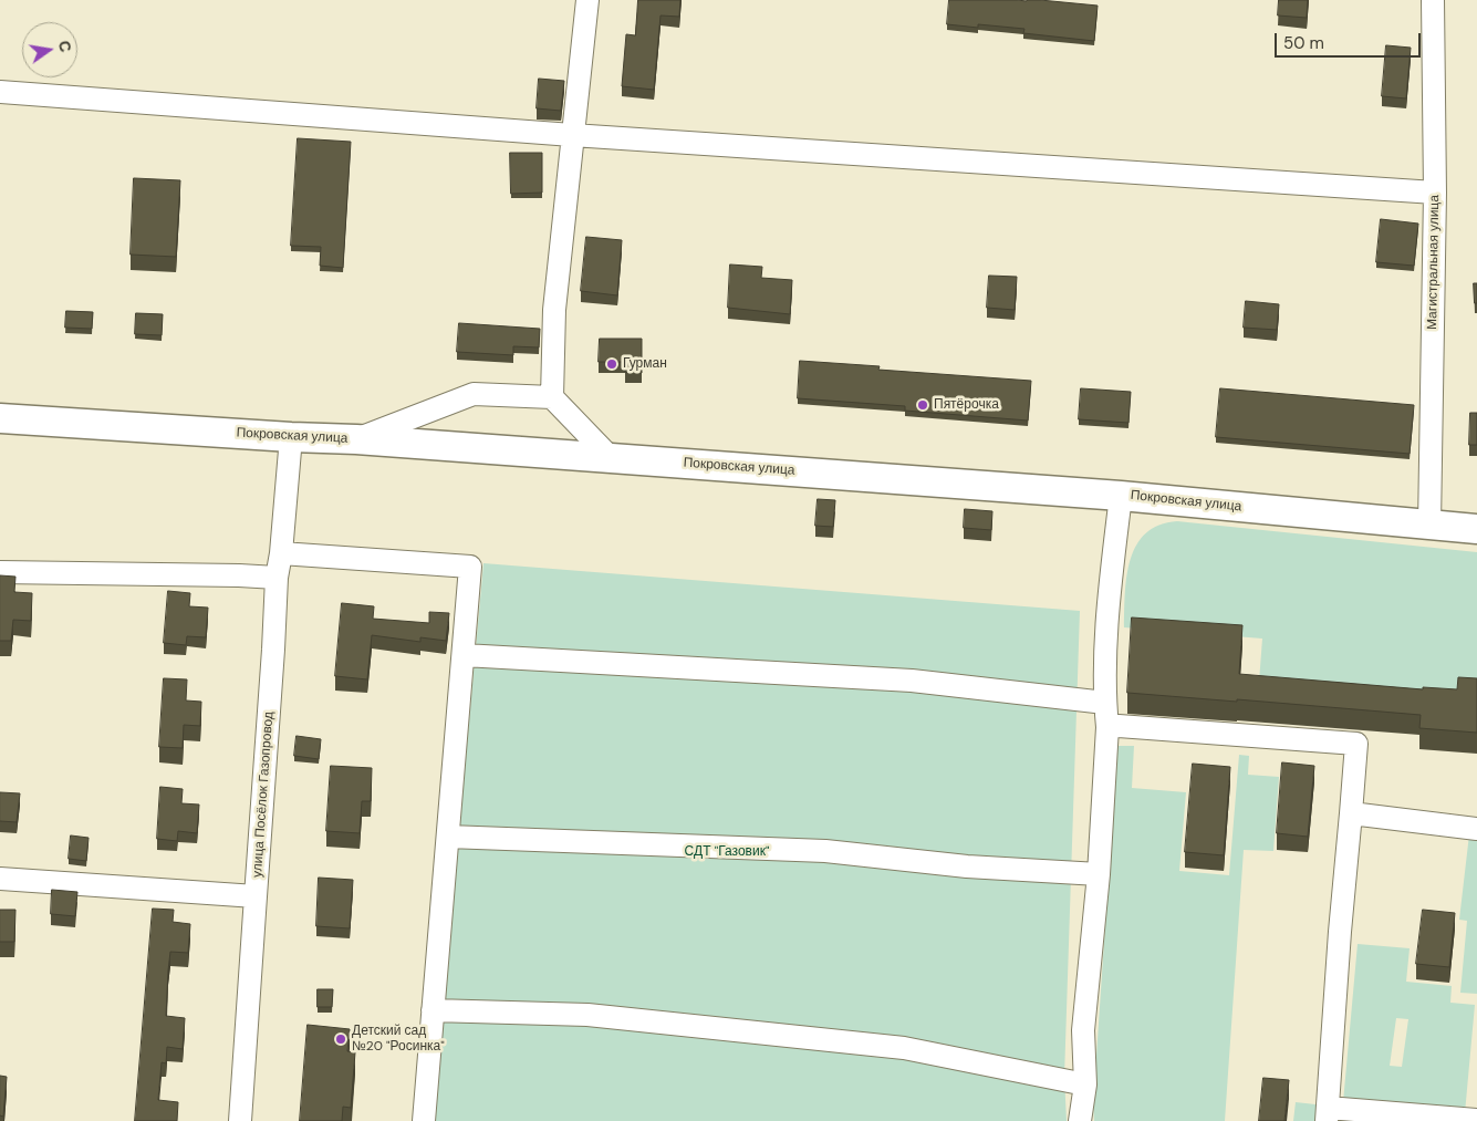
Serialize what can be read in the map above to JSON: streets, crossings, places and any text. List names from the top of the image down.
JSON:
{
  "streets": {
    "main road": ["Покровская улица"],
    "street": ["Магистральная улица", "улица Посёлок Газопровод"]
  },
  "crossings": [
    ["Магистральная улица", "Покровская улица"],
    ["Покровская улица", "улица Посёлок Газопровод"]
  ],
  "parks": ["СДТ \"Газовик\""],
  "places": ["Гурман", "Пятёрочка", "Детский сад №20 \"Росинка\""],
  "scale_bar": "50 m",
  "north": "right"
}
